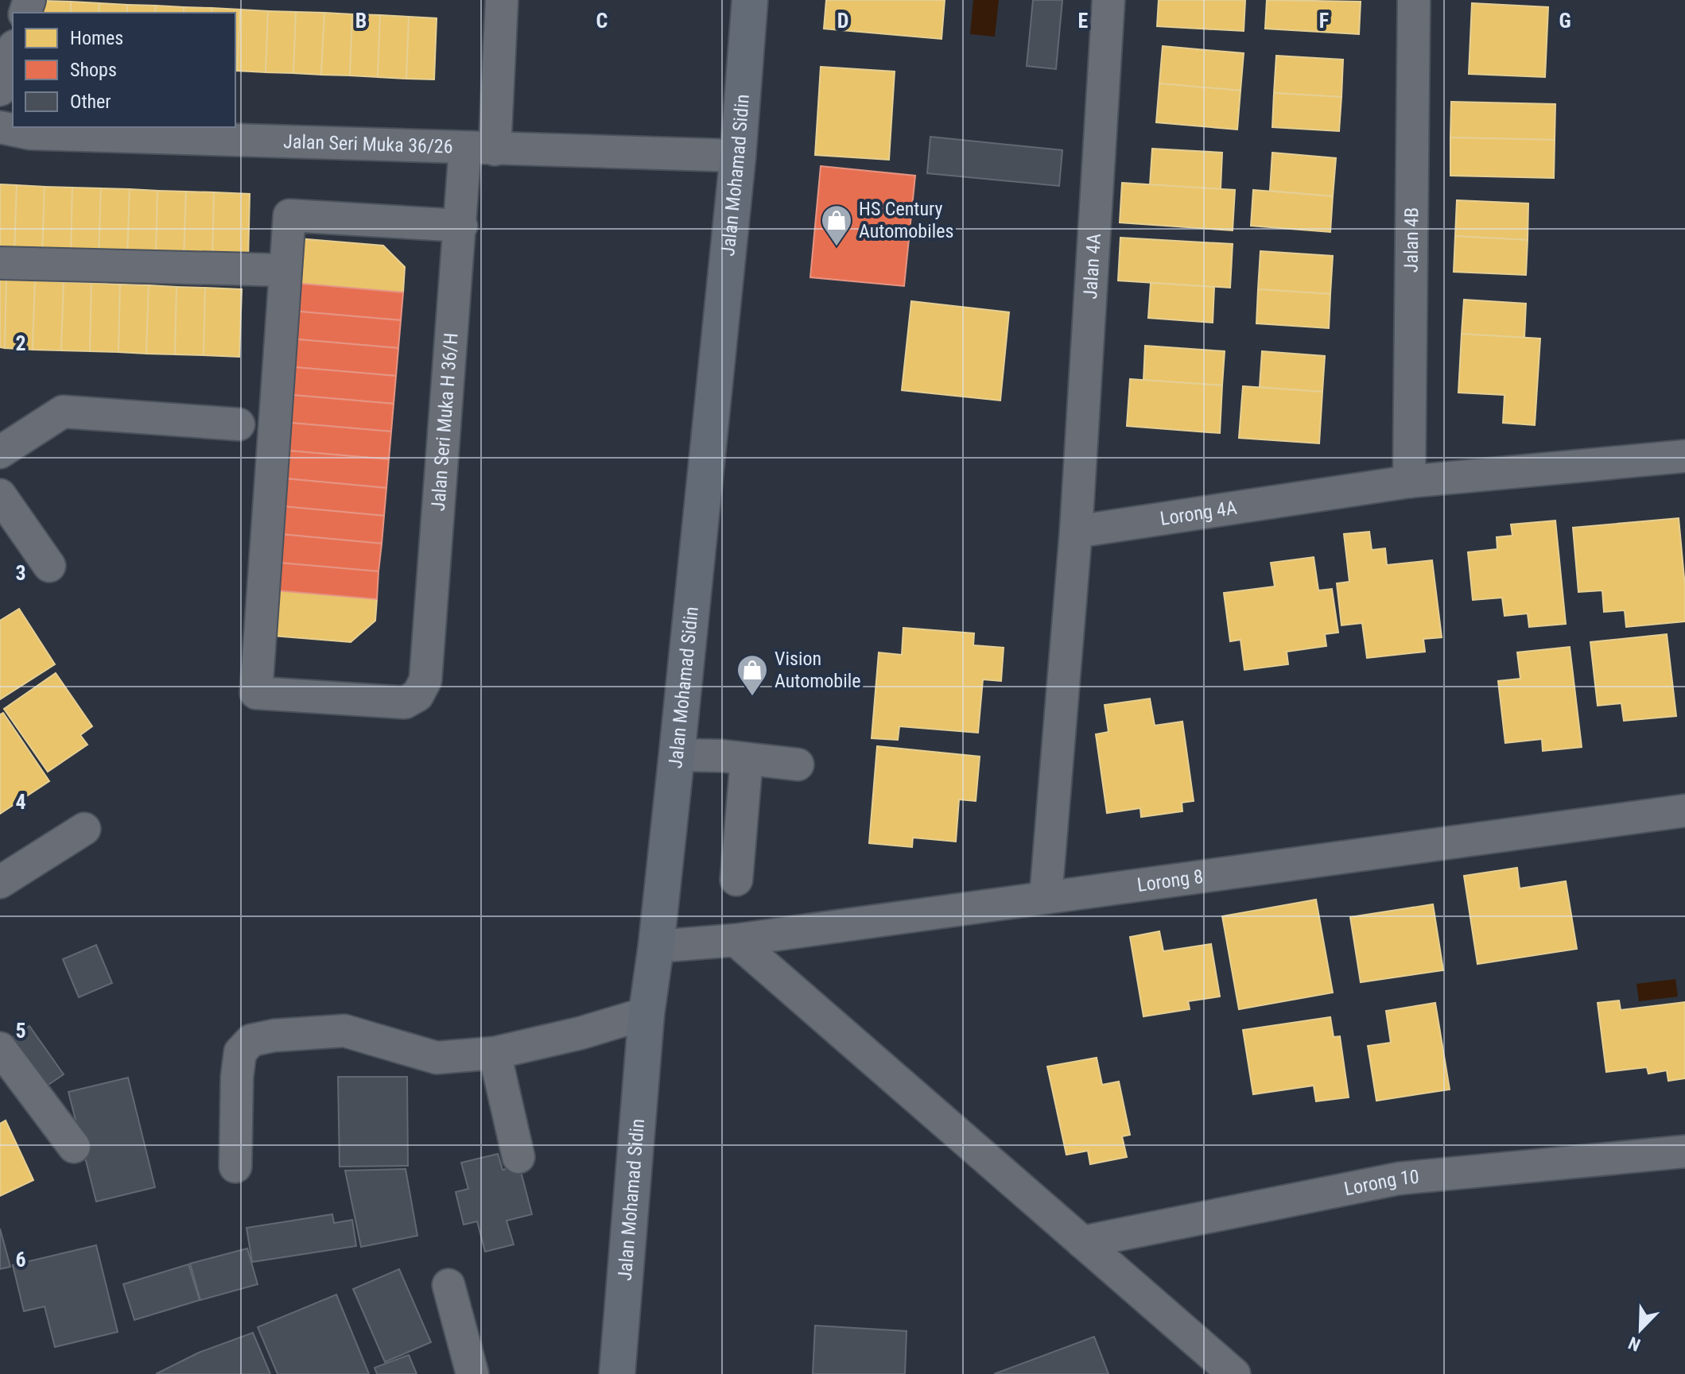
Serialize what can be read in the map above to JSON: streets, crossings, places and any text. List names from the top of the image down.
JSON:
{
  "streets": {
    "main road": ["Jalan Mohamad Sidin"],
    "street": [
      "Jalan Seri Muka 36/26",
      "Jalan 4B",
      "Jalan 4A",
      "Jalan Seri Muka H 36/H",
      "Lorong 4A",
      "Lorong 8",
      "Lorong 10"
    ]
  },
  "crossings": [
    ["Jalan Seri Muka 36/26", "Jalan Mohamad Sidin"],
    ["Jalan Seri Muka 36/26", "Jalan Seri Muka H 36/H"],
    ["Jalan Mohamad Sidin", "Lorong 8"],
    ["Jalan 4B", "Lorong 4A"],
    ["Jalan 4A", "Lorong 4A"]
  ],
  "places": {
    "shop": ["HS Century Automobiles", "Vision Automobile"]
  },
  "legend": ["Homes", "Shops", "Other"],
  "north": "bottom left",
  "grid": {
    "columns": [
      "B",
      "C",
      "D",
      "E",
      "F",
      "G"
    ],
    "rows": [
      "2",
      "3",
      "4",
      "5",
      "6"
    ]
  }
}
